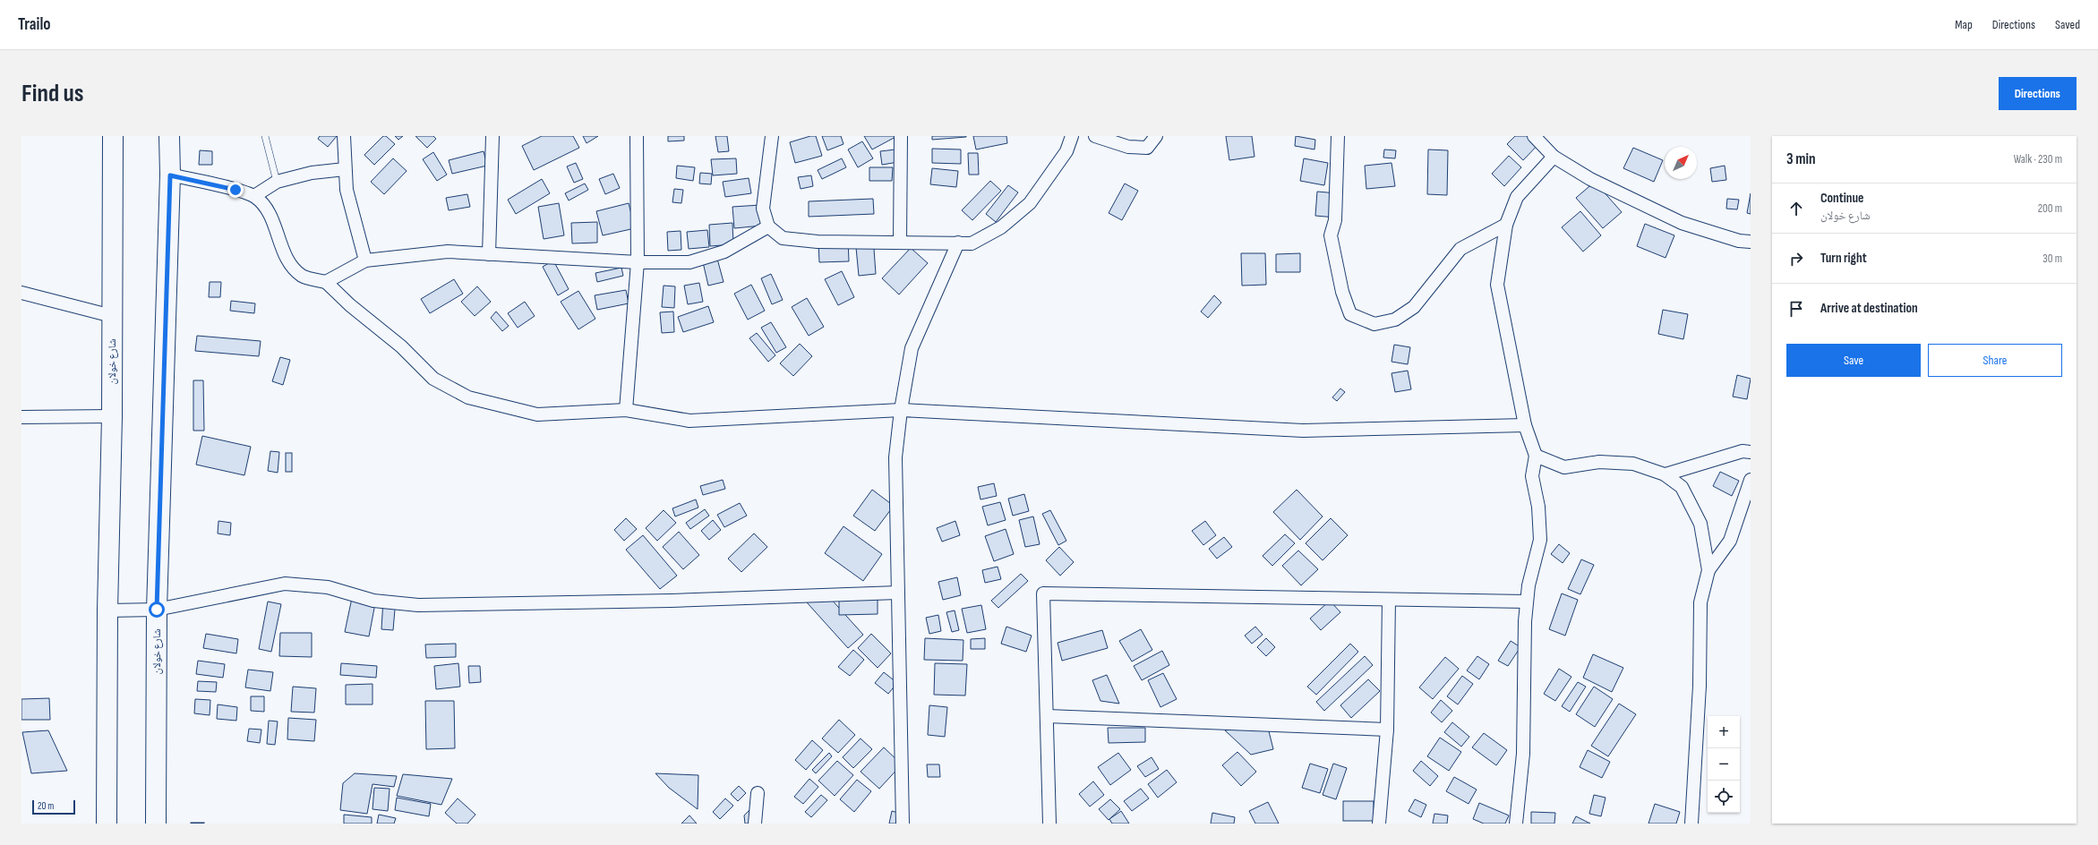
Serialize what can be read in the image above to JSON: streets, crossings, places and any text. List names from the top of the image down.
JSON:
{
  "streets": {
    "main road": ["شارع خولان"]
  },
  "scale_bar": "20 m",
  "north": "top right",
  "page": {
    "header": "Trailo",
    "nav": ["Map", "Directions", "Saved"],
    "buttons": [
      "Directions",
      ["Save", "Share"]
    ],
    "title": "Find us",
    "heading": ["3 min", "Walk · 230 m"],
    "list": [
      ["Continue", "شارع خولان", "200 m"],
      ["Turn right", "30 m"],
      "Arrive at destination"
    ],
    "map_buttons": ["+", "−"],
    "scale": "20 m"
  }
}
